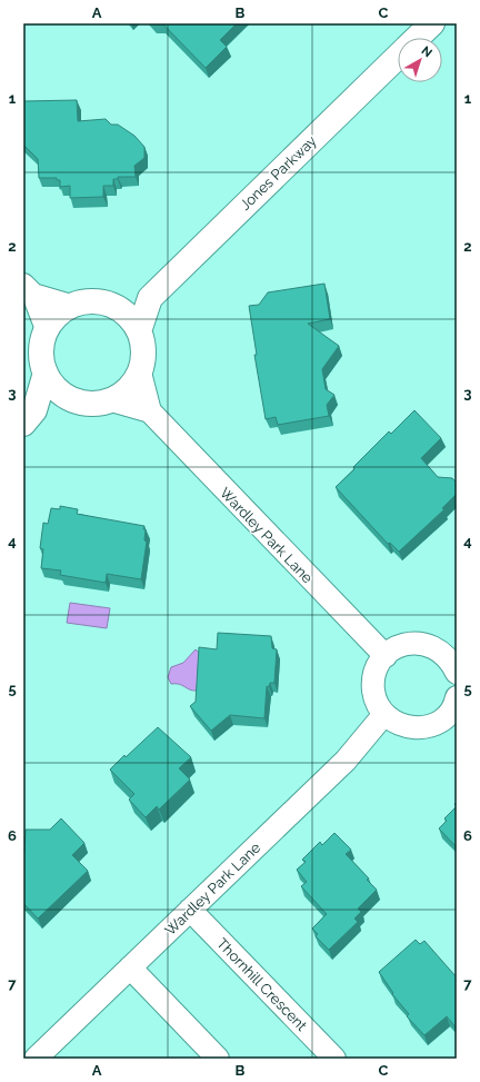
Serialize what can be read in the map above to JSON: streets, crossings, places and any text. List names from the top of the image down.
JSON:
{
  "streets": {
    "street": ["Jones Parkway", "Wardley Park Lane", "Thornhill Crescent"]
  },
  "crossings": [
    ["Wardley Park Lane", "Thornhill Crescent"]
  ],
  "north": "top right",
  "grid": {
    "columns": ["A", "B", "C"],
    "rows": [
      "1",
      "2",
      "3",
      "4",
      "5",
      "6",
      "7"
    ]
  }
}
